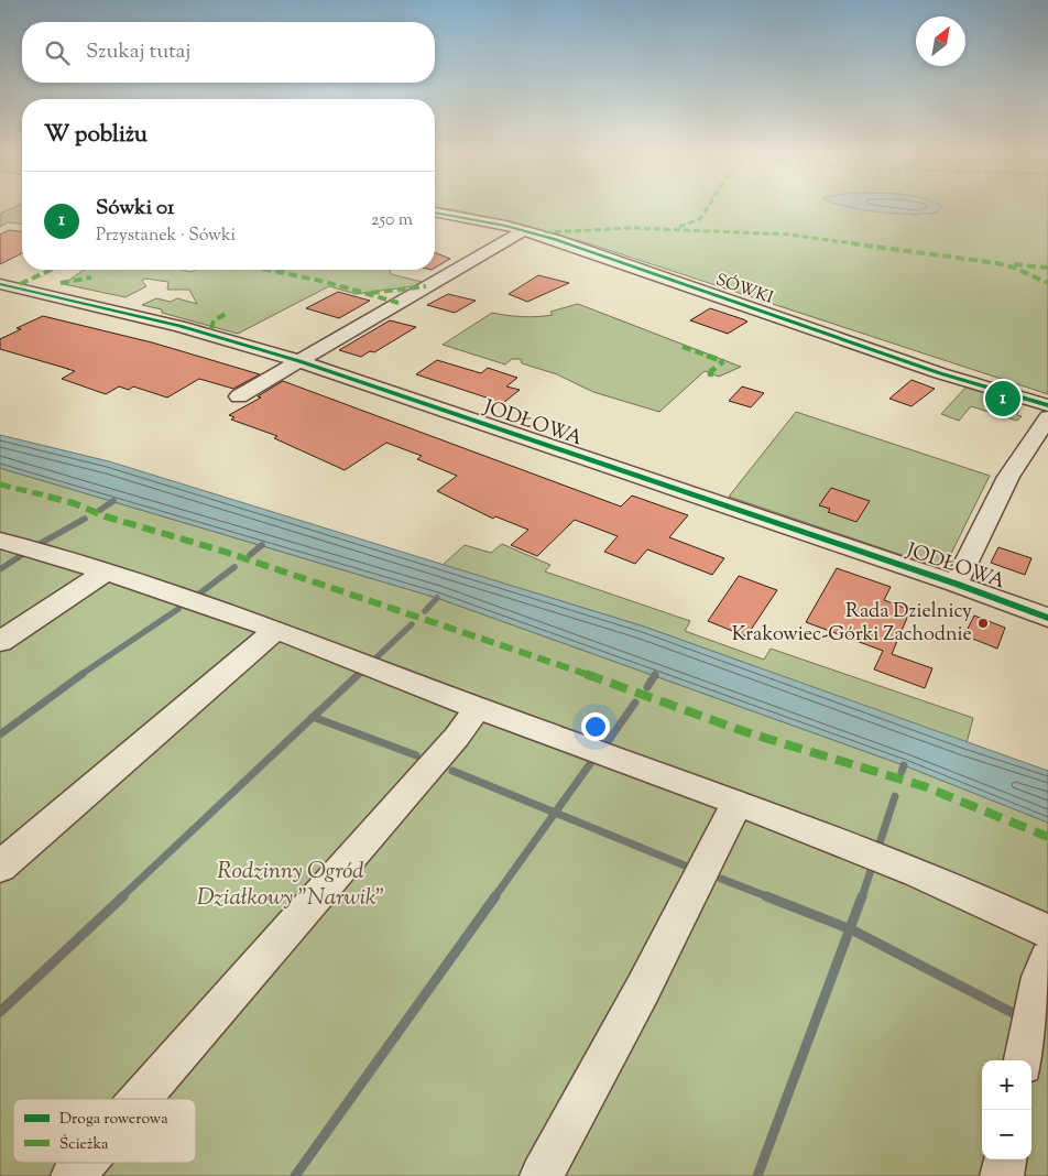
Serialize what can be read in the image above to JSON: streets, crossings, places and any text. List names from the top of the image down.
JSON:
{
  "streets": {
    "street": ["SÓWKI", "JODŁOWA"]
  },
  "parks": ["Rodzinny Ogród Działkowy \"Narwik\""],
  "places": ["Rada Dzielnicy Krakowiec-Górki Zachodnie"],
  "legend": ["Droga rowerowa", "Ścieżka"],
  "north": "top right",
  "page": {
    "search": "Szukaj tutaj",
    "heading": "W pobliżu",
    "list": [
      {
        "mark": "1",
        "name": "Sówki 01",
        "note": "Przystanek · Sówki",
        "value": "250 m"
      }
    ],
    "pins": "1",
    "map_buttons": ["+", "−"]
  }
}
